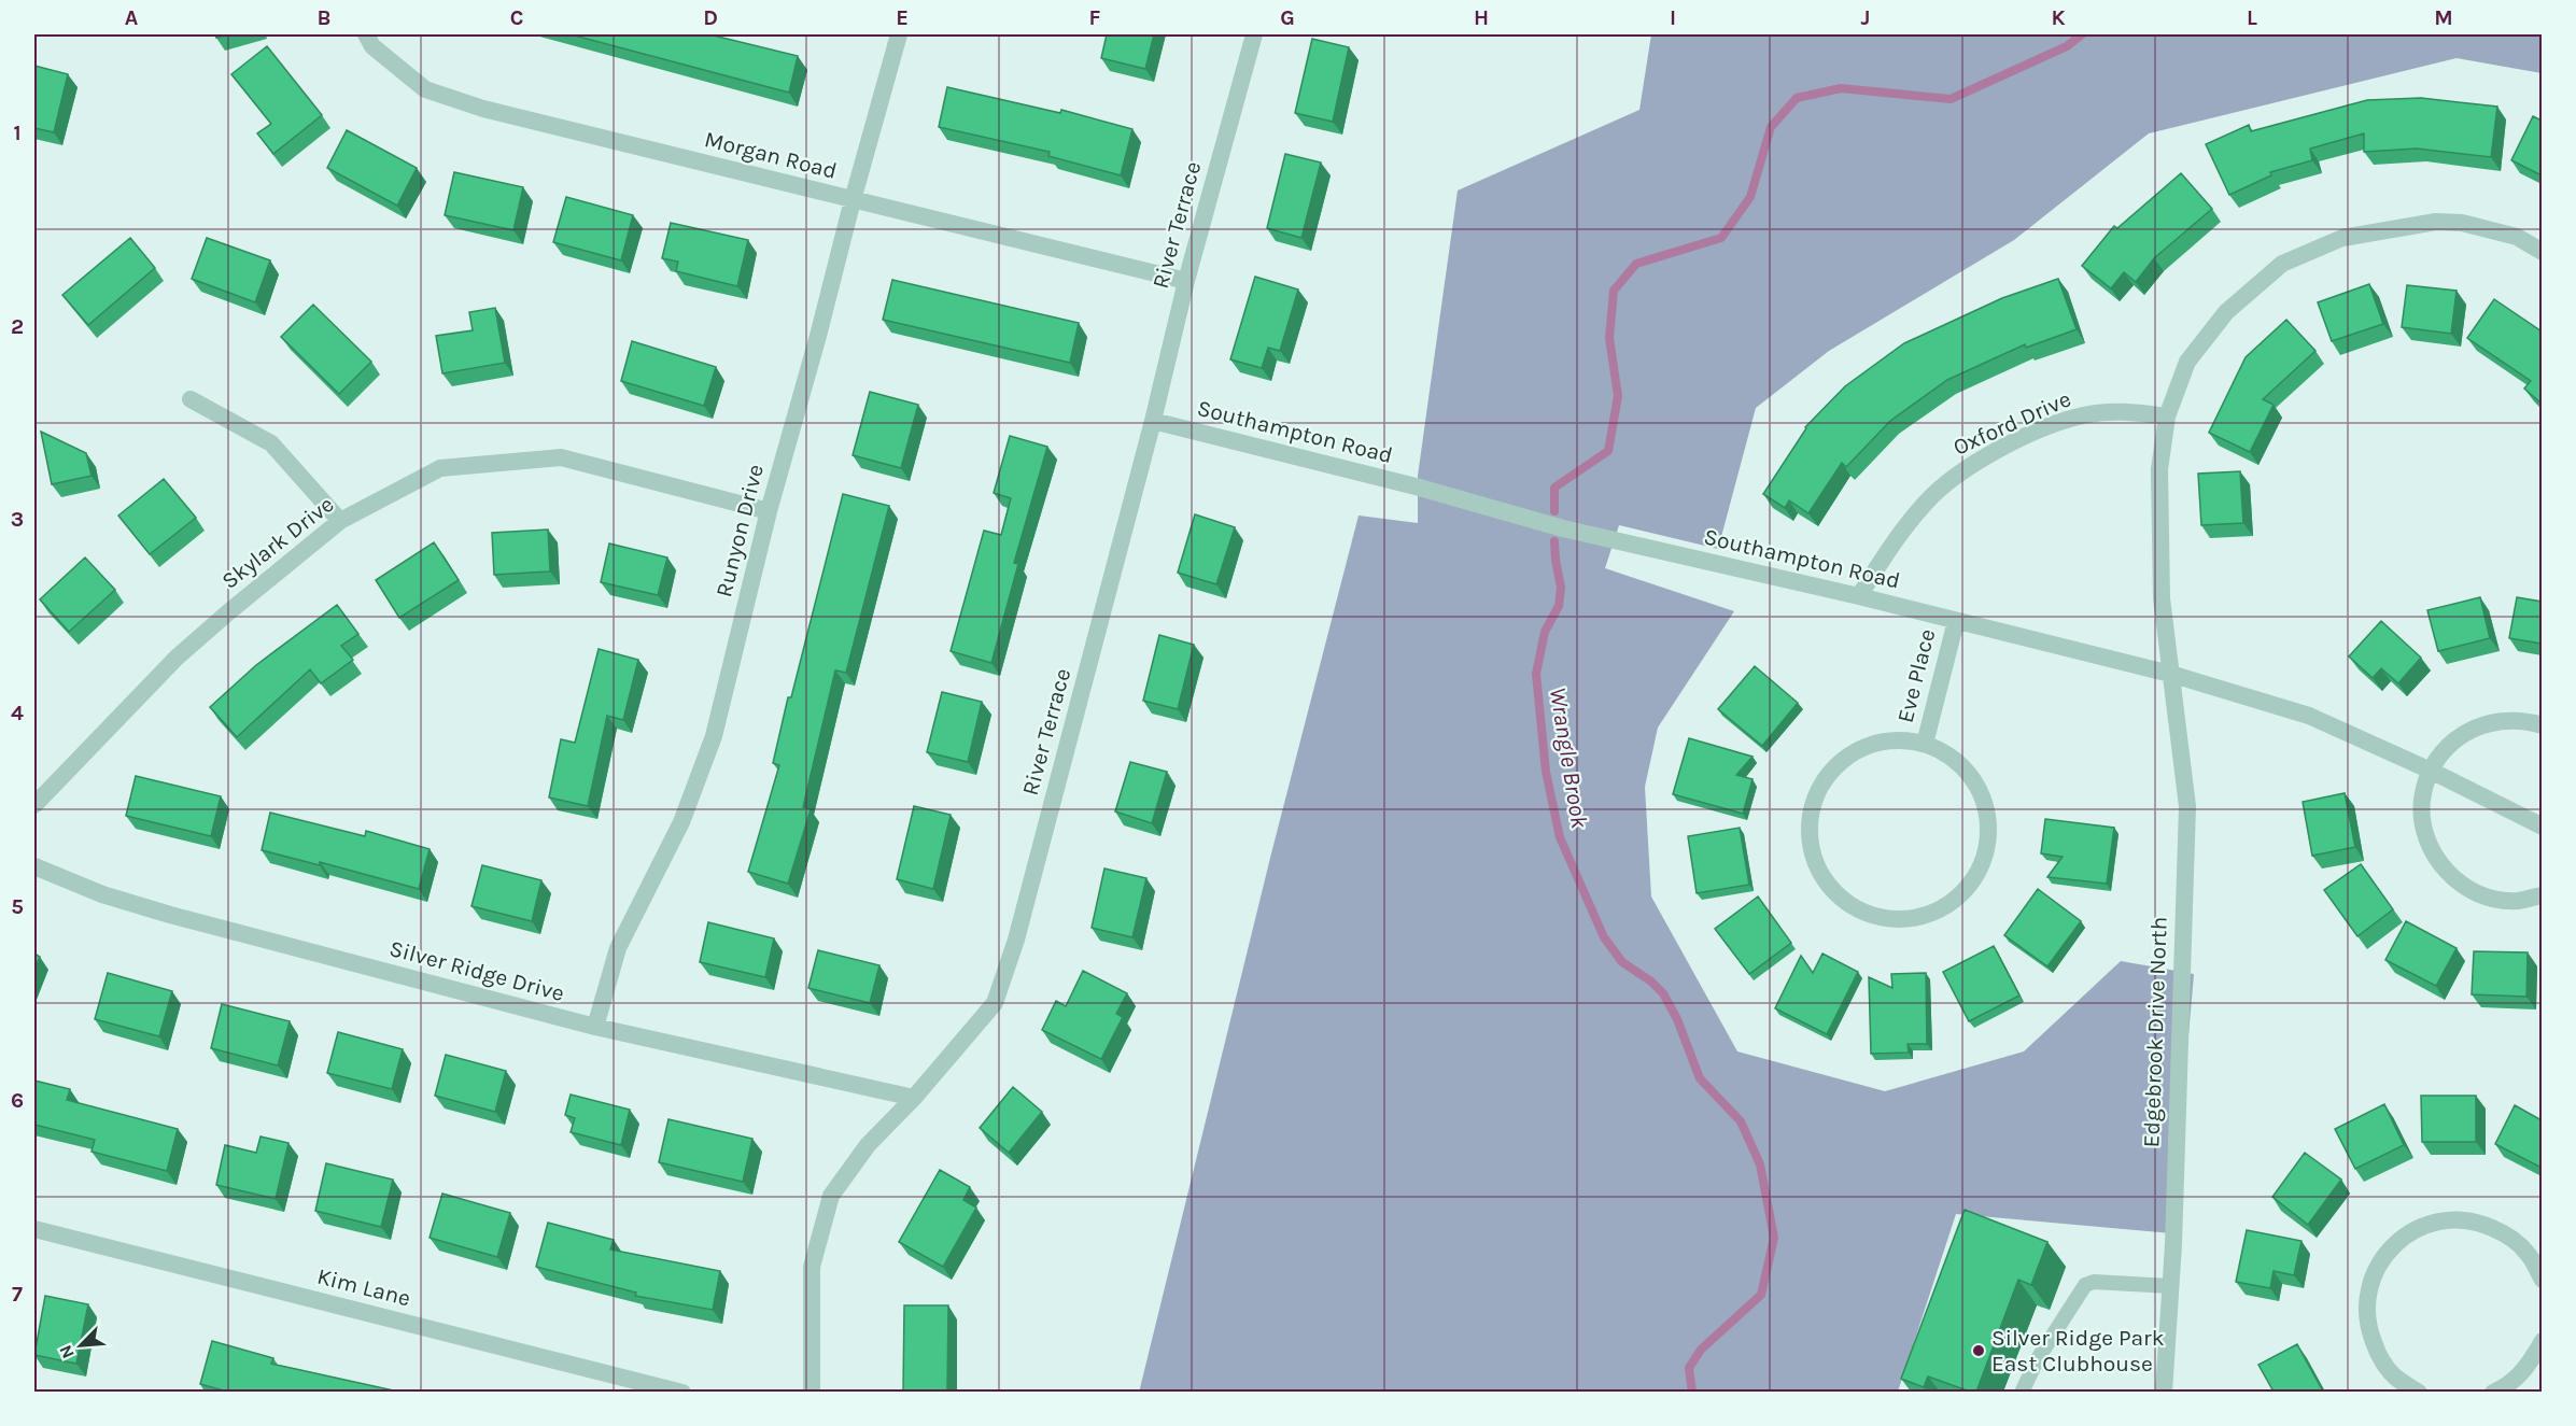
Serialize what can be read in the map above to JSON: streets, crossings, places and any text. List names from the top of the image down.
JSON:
{
  "streets": {
    "street": [
      "Morgan Road",
      "River Terrace",
      "Oxford Drive",
      "Southampton Road",
      "Runyon Drive",
      "Skylark Drive",
      "Eve Place",
      "Silver Ridge Drive",
      "Edgebrook Drive North",
      "Kim Lane"
    ]
  },
  "crossings": [
    ["Morgan Road", "River Terrace"],
    ["Morgan Road", "Runyon Drive"],
    ["River Terrace", "Southampton Road"],
    ["River Terrace", "Silver Ridge Drive"],
    ["Oxford Drive", "Southampton Road"],
    ["Oxford Drive", "Edgebrook Drive North"],
    ["Southampton Road", "Eve Place"],
    ["Southampton Road", "Edgebrook Drive North"],
    ["Runyon Drive", "Skylark Drive"],
    ["Runyon Drive", "Silver Ridge Drive"]
  ],
  "water": ["Wrangle Brook"],
  "places": ["Silver Ridge Park East Clubhouse"],
  "north": "bottom left",
  "grid": {
    "columns": [
      "A",
      "B",
      "C",
      "D",
      "E",
      "F",
      "G",
      "H",
      "I",
      "J",
      "K",
      "L",
      "M"
    ],
    "rows": [
      "1",
      "2",
      "3",
      "4",
      "5",
      "6",
      "7"
    ]
  }
}
